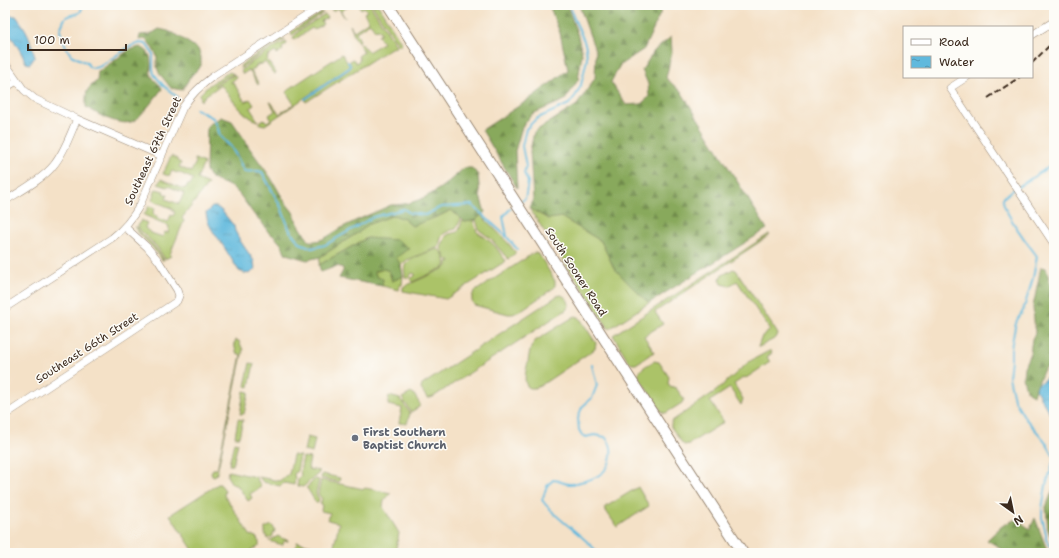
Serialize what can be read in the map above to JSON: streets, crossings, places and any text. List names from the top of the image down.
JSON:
{
  "streets": {
    "main road": ["South Sooner Road"],
    "street": ["Southeast 67th Street", "Southeast 66th Street"]
  },
  "crossings": [
    ["Southeast 67th Street", "Southeast 66th Street"]
  ],
  "places": ["First Southern Baptist Church"],
  "legend": ["Road", "Water"],
  "scale_bar": "100 m",
  "north": "bottom right"
}
